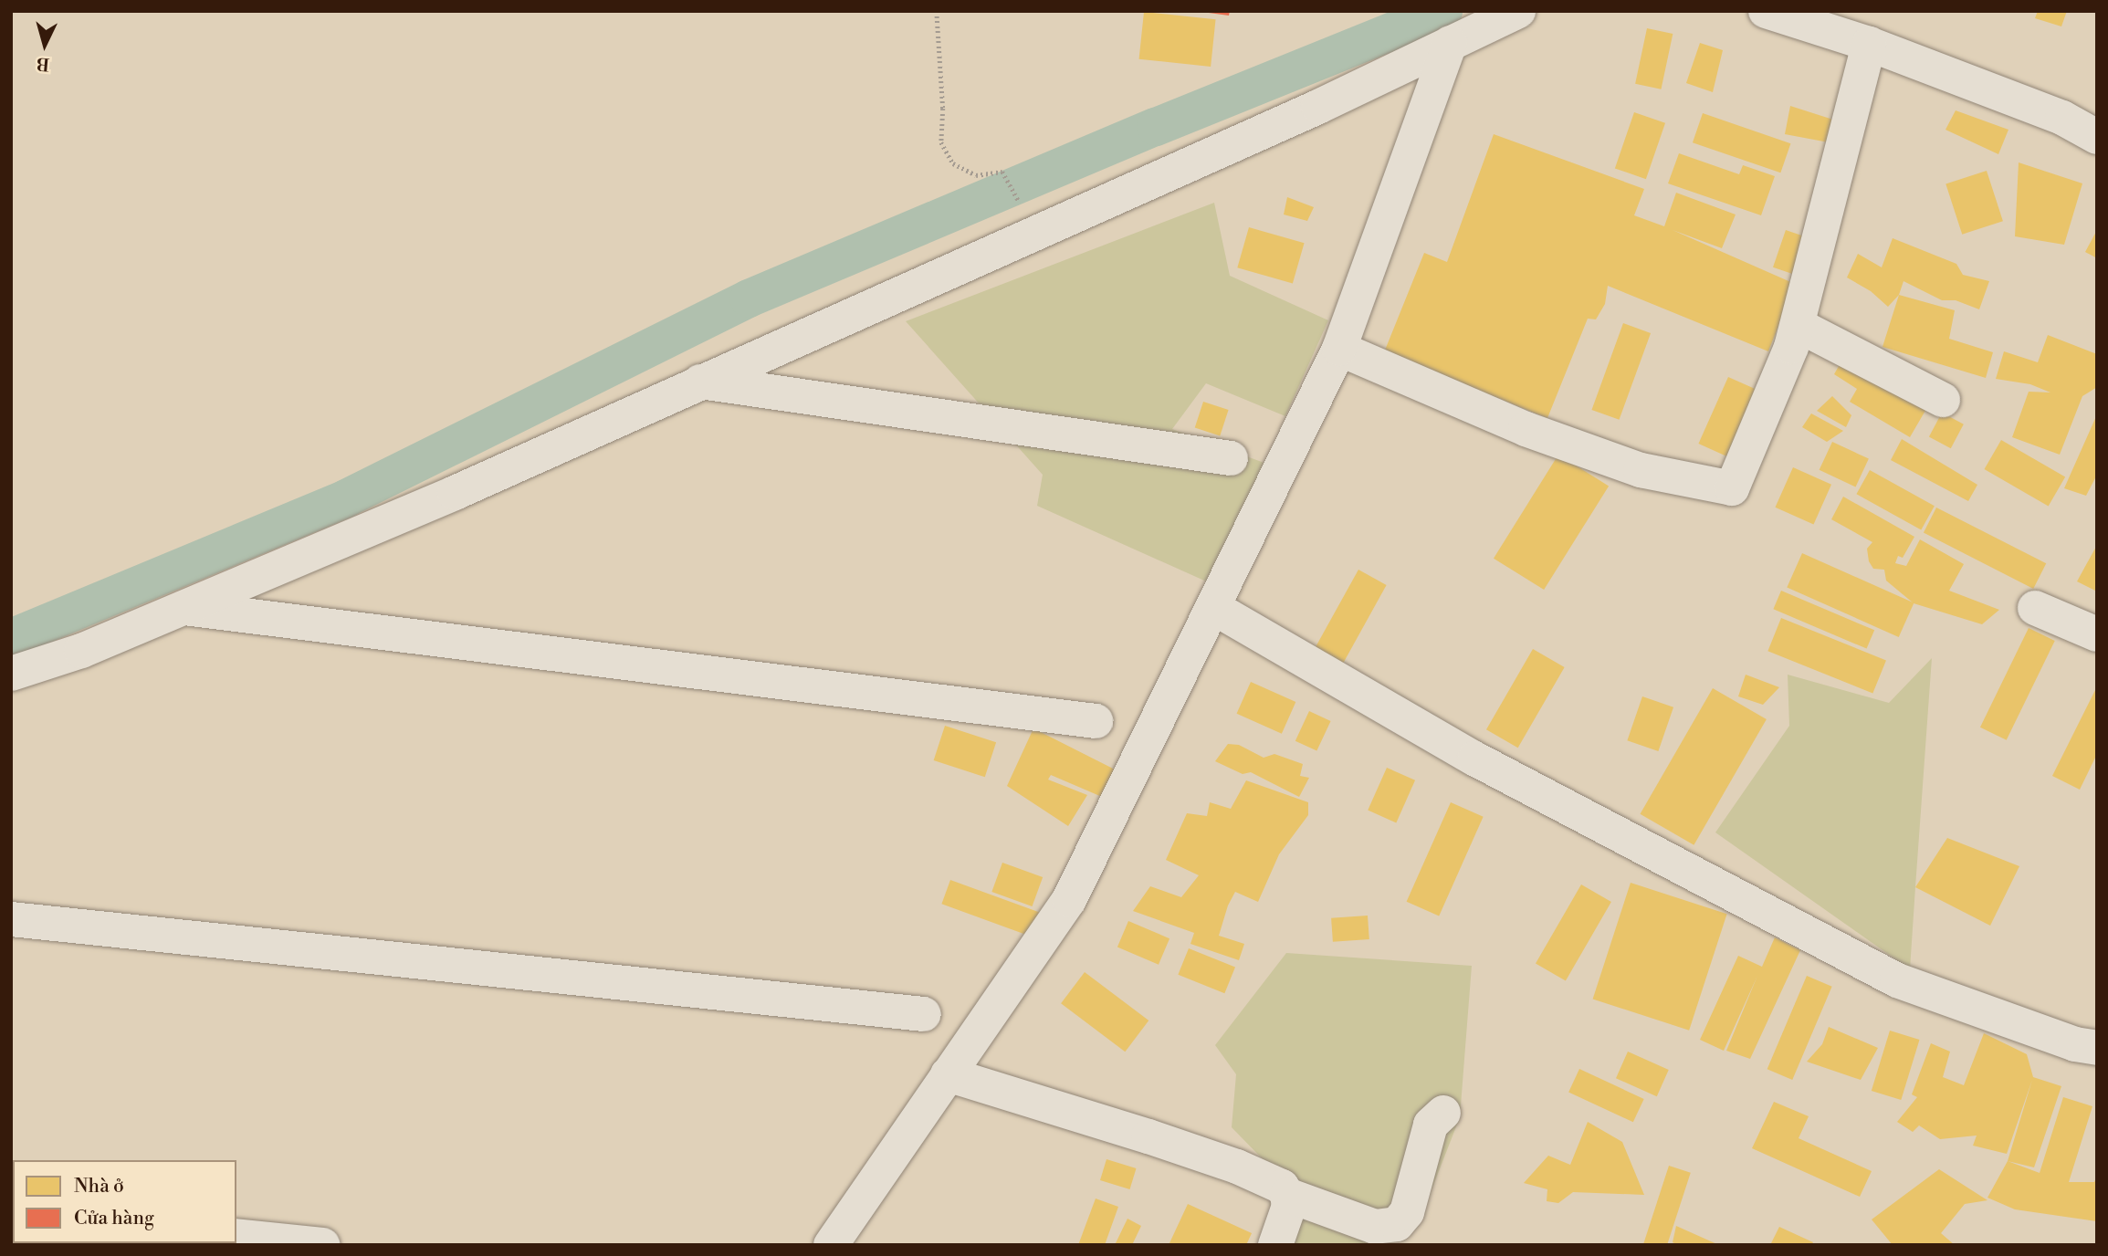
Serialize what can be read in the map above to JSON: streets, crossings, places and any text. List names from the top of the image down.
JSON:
{
  "legend": ["Nhà ở", "Cửa hàng"],
  "north": "bottom"
}
